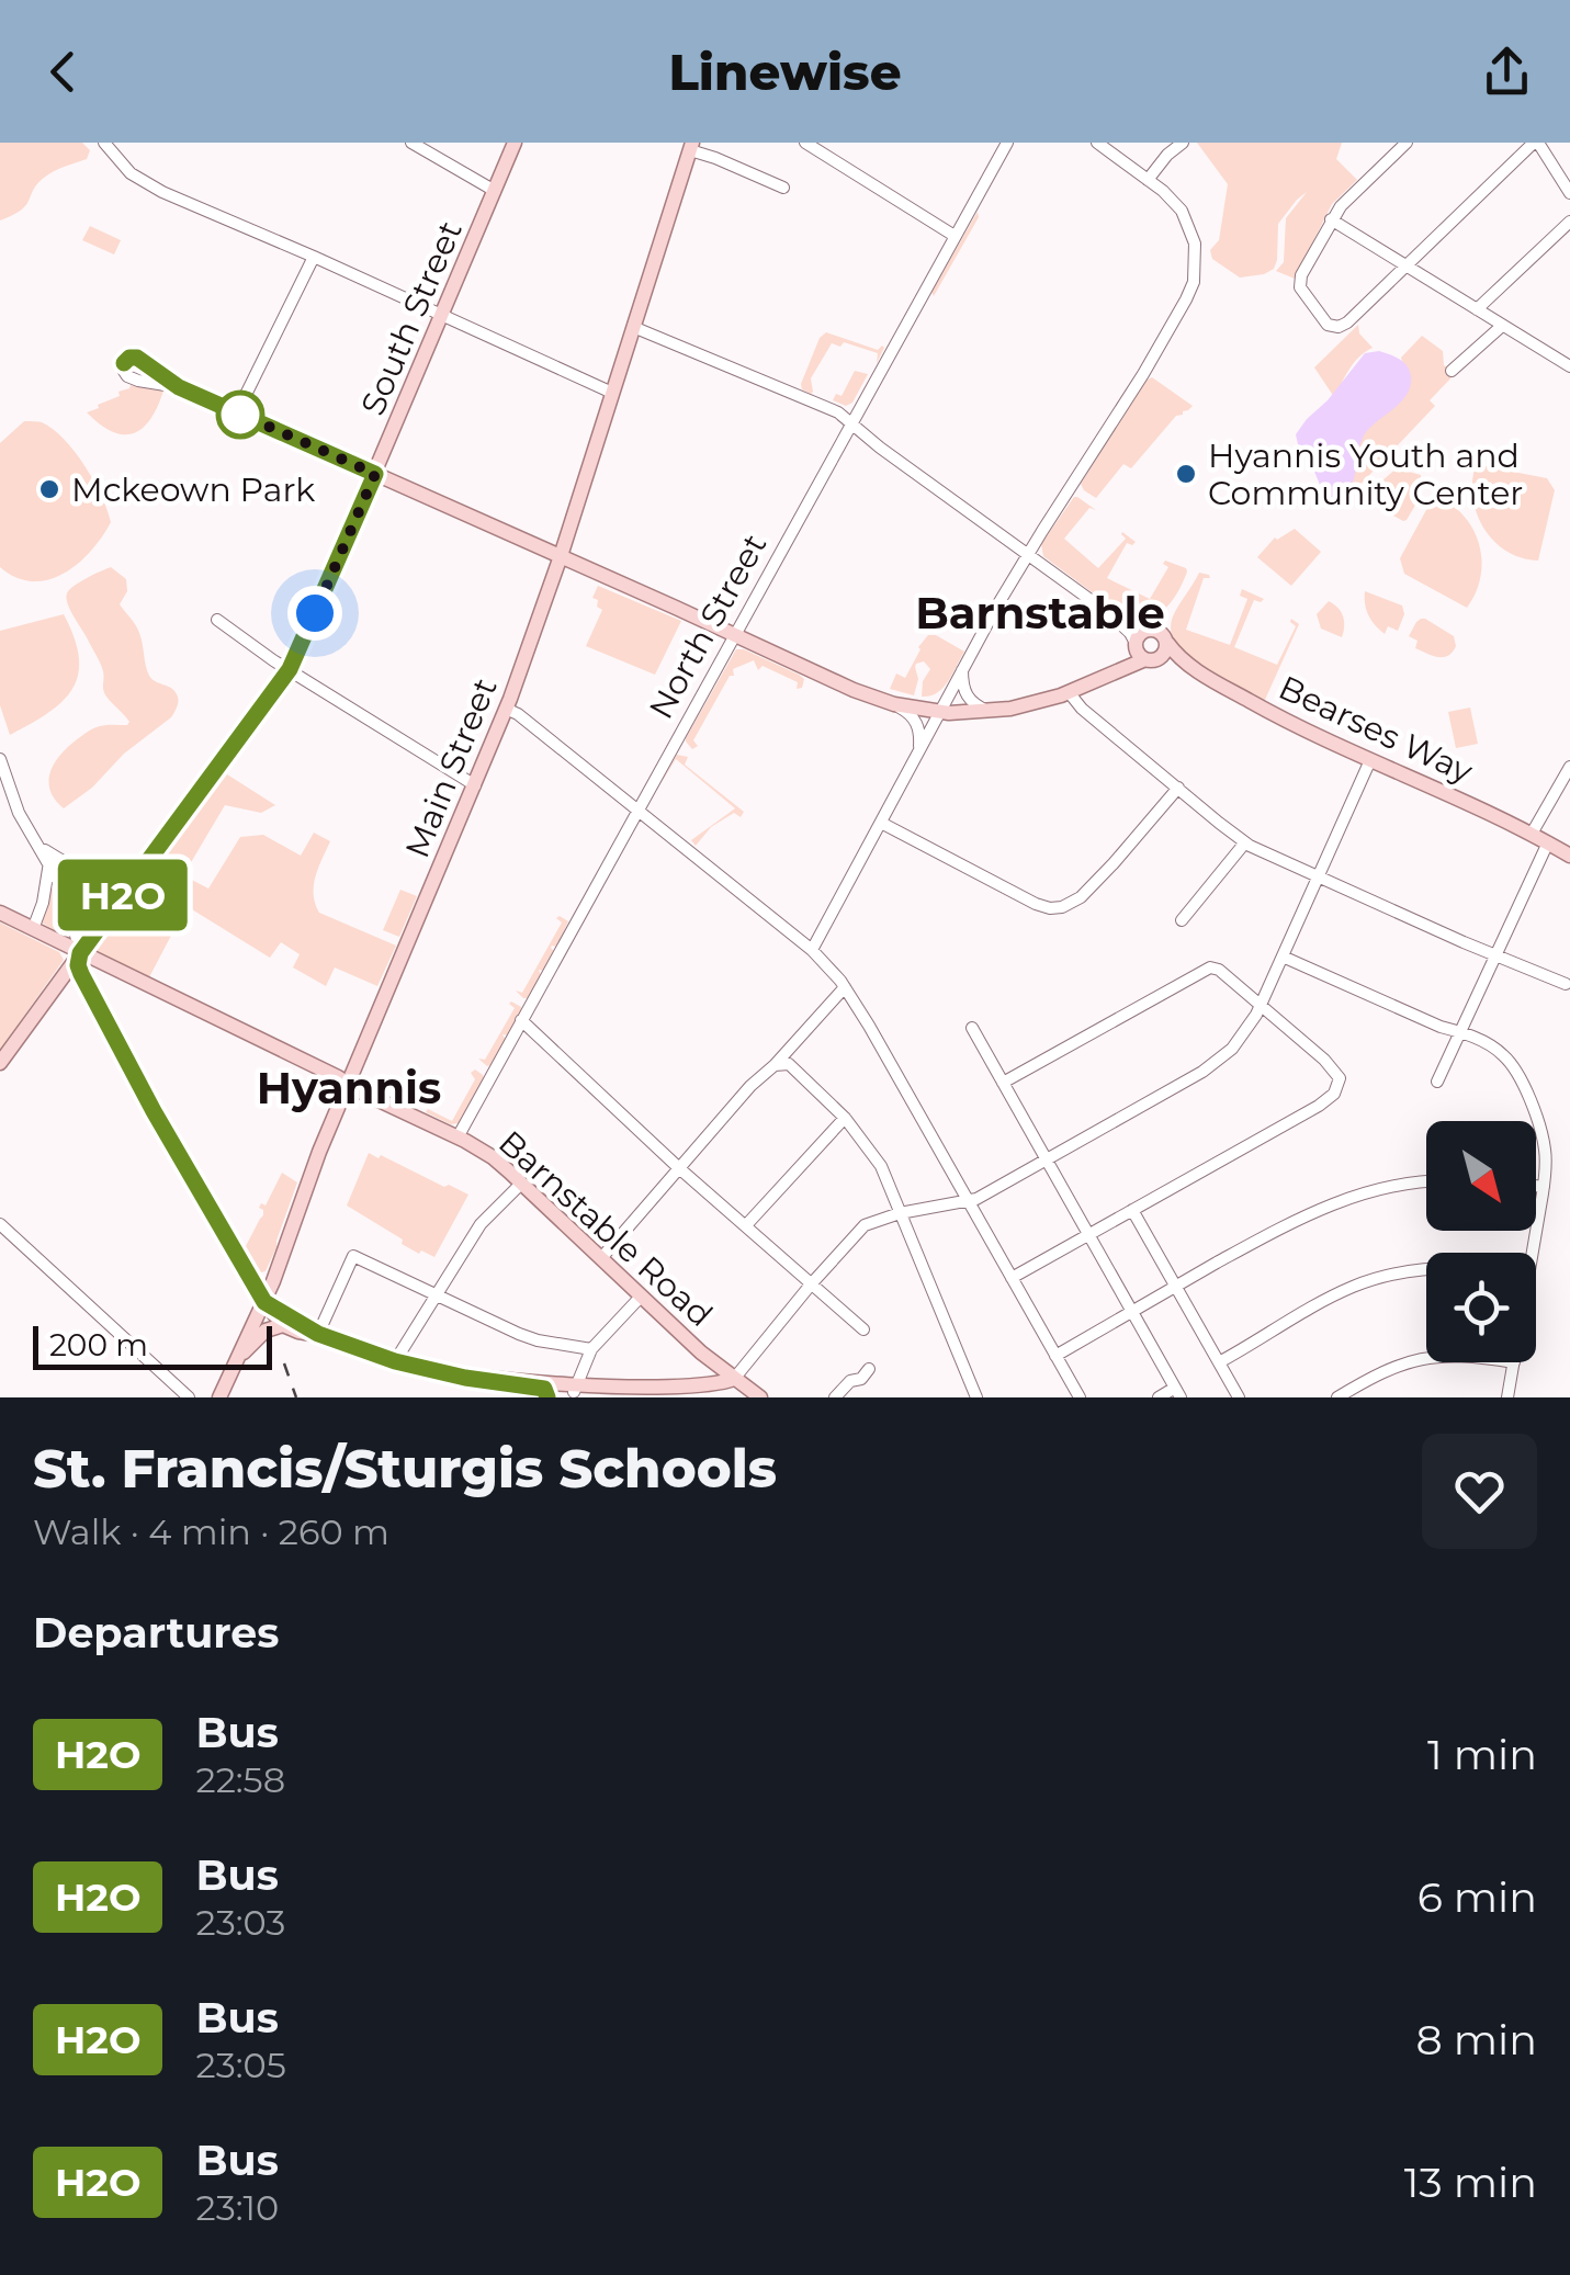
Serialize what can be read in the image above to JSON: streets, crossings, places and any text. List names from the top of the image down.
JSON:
{
  "streets": {
    "main road": [
      "South Street",
      "Bearses Way",
      "Main Street",
      "Barnstable Road"
    ],
    "street": ["North Street"]
  },
  "crossings": [
    ["South Street", "Barnstable Road"],
    ["North Street", "Barnstable Road"],
    ["Main Street", "Barnstable Road"]
  ],
  "districts": ["Barnstable", "Hyannis"],
  "places": ["Hyannis Youth and Community Center", "Mckeown Park"],
  "lines": ["bus line H2O"],
  "scale_bar": "200 m",
  "north": "bottom right",
  "page": {
    "header": "Linewise",
    "on_map": "H2O",
    "scale": "200 m",
    "heading": [
      ["St. Francis/Sturgis Schools", "Walk · 4 min · 260 m"],
      "Departures"
    ],
    "list": [
      {
        "mark": "H2O",
        "name": "Bus",
        "note": "22:58",
        "value": "1 min"
      },
      {
        "mark": "H2O",
        "name": "Bus",
        "note": "23:03",
        "value": "6 min"
      },
      {
        "mark": "H2O",
        "name": "Bus",
        "note": "23:05",
        "value": "8 min"
      },
      {
        "mark": "H2O",
        "name": "Bus",
        "note": "23:10",
        "value": "13 min"
      }
    ]
  }
}
